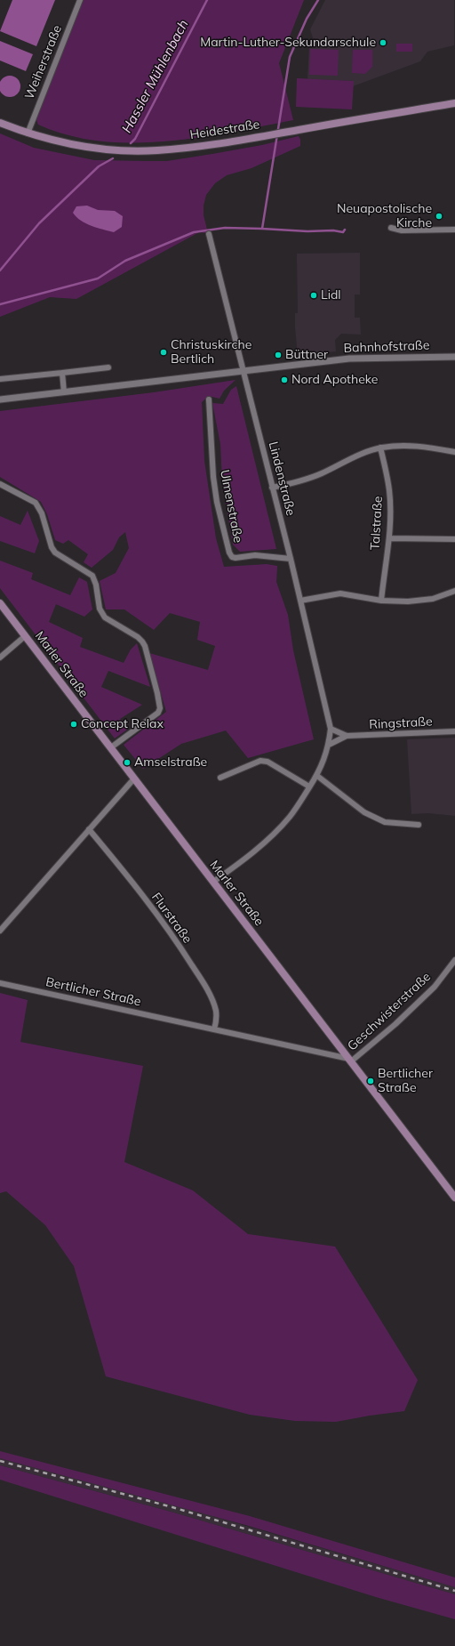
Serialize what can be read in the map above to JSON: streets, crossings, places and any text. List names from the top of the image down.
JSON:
{
  "streets": {
    "main road": ["Heidestraße", "Marler Straße"],
    "street": [
      "Weiherstraße",
      "Bahnhofstraße",
      "Lindenstraße",
      "Ulmenstraße",
      "Talstraße",
      "Ringstraße",
      "Flurstraße",
      "Bertlicher Straße",
      "Geschwisterstraße"
    ]
  },
  "crossings": [
    ["Weiherstraße", "Heidestraße"],
    ["Bahnhofstraße", "Lindenstraße"],
    ["Lindenstraße", "Ulmenstraße"],
    ["Lindenstraße", "Marler Straße"],
    ["Lindenstraße", "Ringstraße"],
    ["Marler Straße", "Bertlicher Straße"],
    ["Marler Straße", "Geschwisterstraße"],
    ["Flurstraße", "Bertlicher Straße"],
    ["Bertlicher Straße", "Geschwisterstraße"]
  ],
  "water": ["Hassler Mühlenbach"],
  "places": [
    "Martin-Luther-Sekundarschule",
    "Neuapostolische Kirche",
    "Lidl",
    "Christuskirche Bertlich",
    "Büttner",
    "Nord Apotheke",
    "Concept Relax",
    "Amselstraße",
    "Bertlicher Straße"
  ]
}
